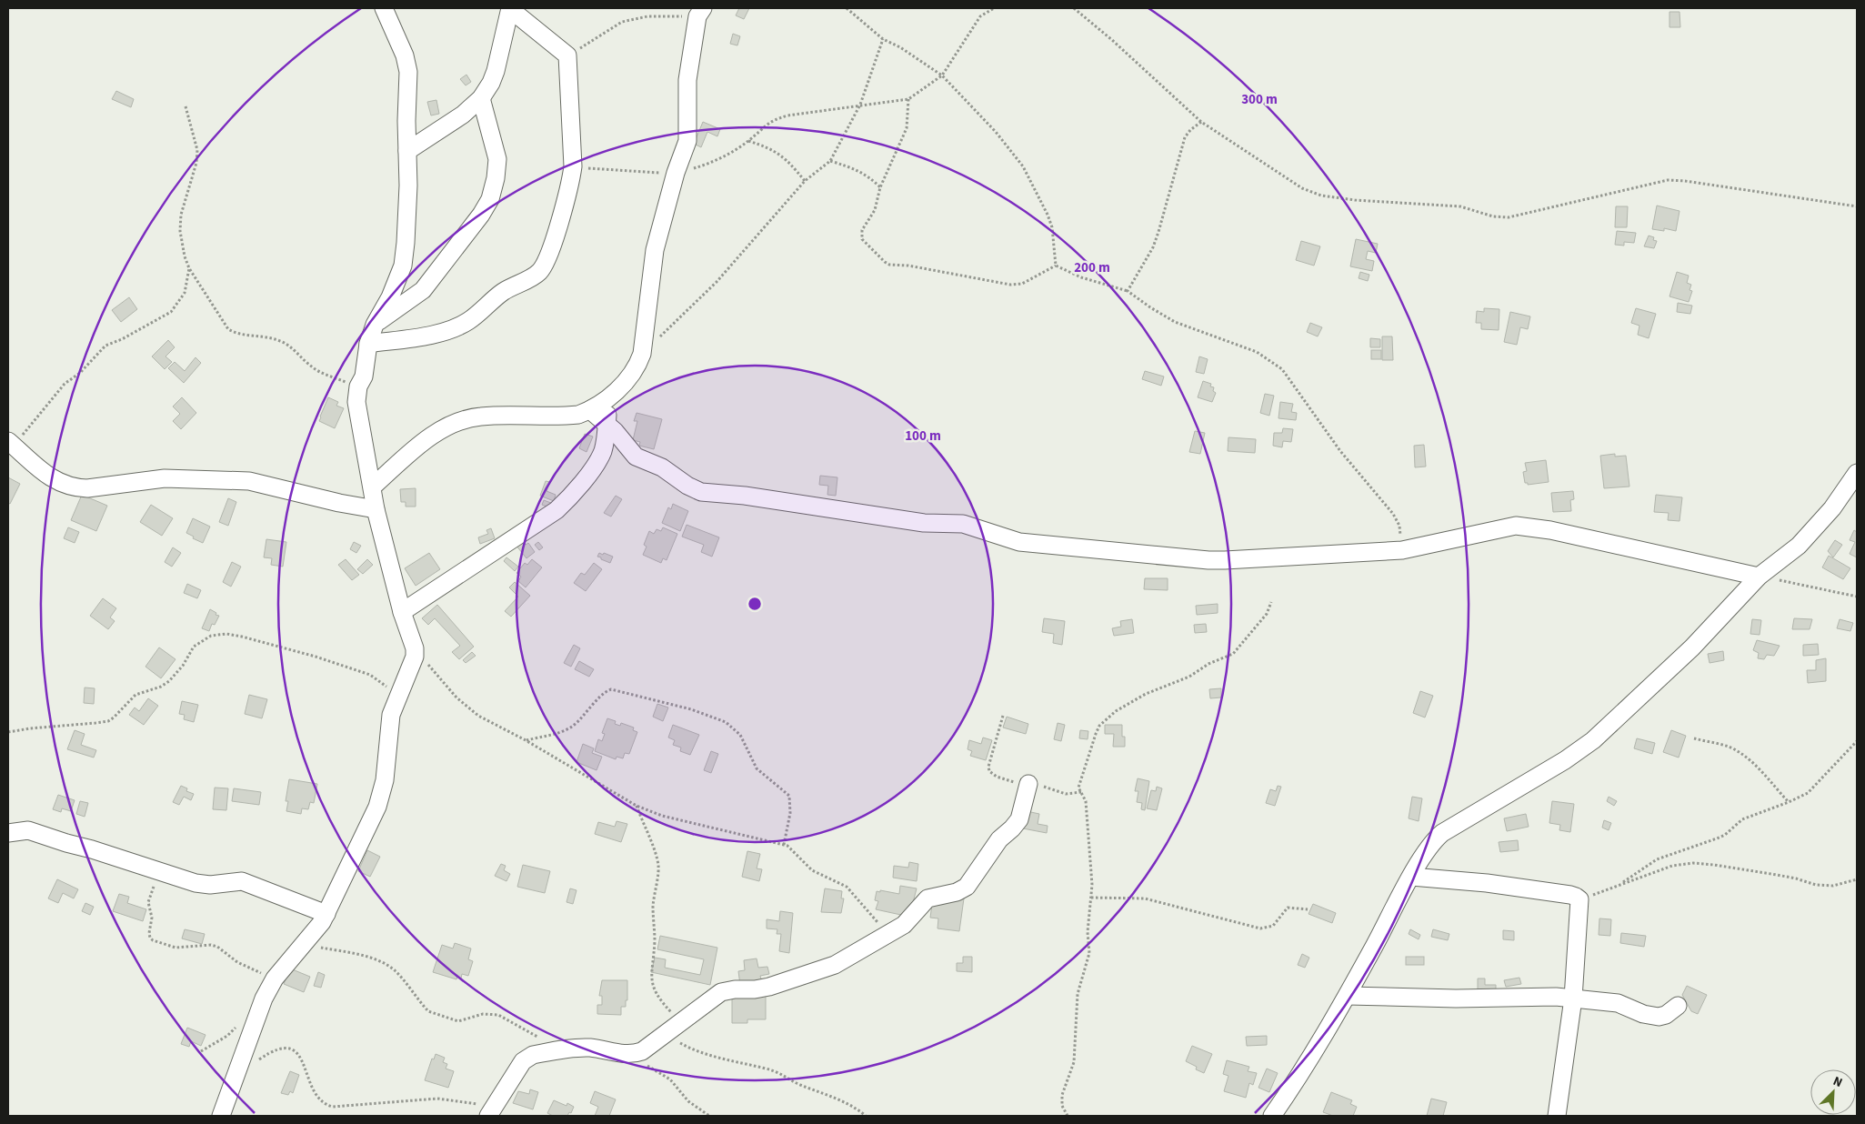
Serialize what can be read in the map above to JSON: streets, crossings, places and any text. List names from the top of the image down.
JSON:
{
  "north": "top right",
  "rings": ["300 m", "200 m", "100 m"]
}
